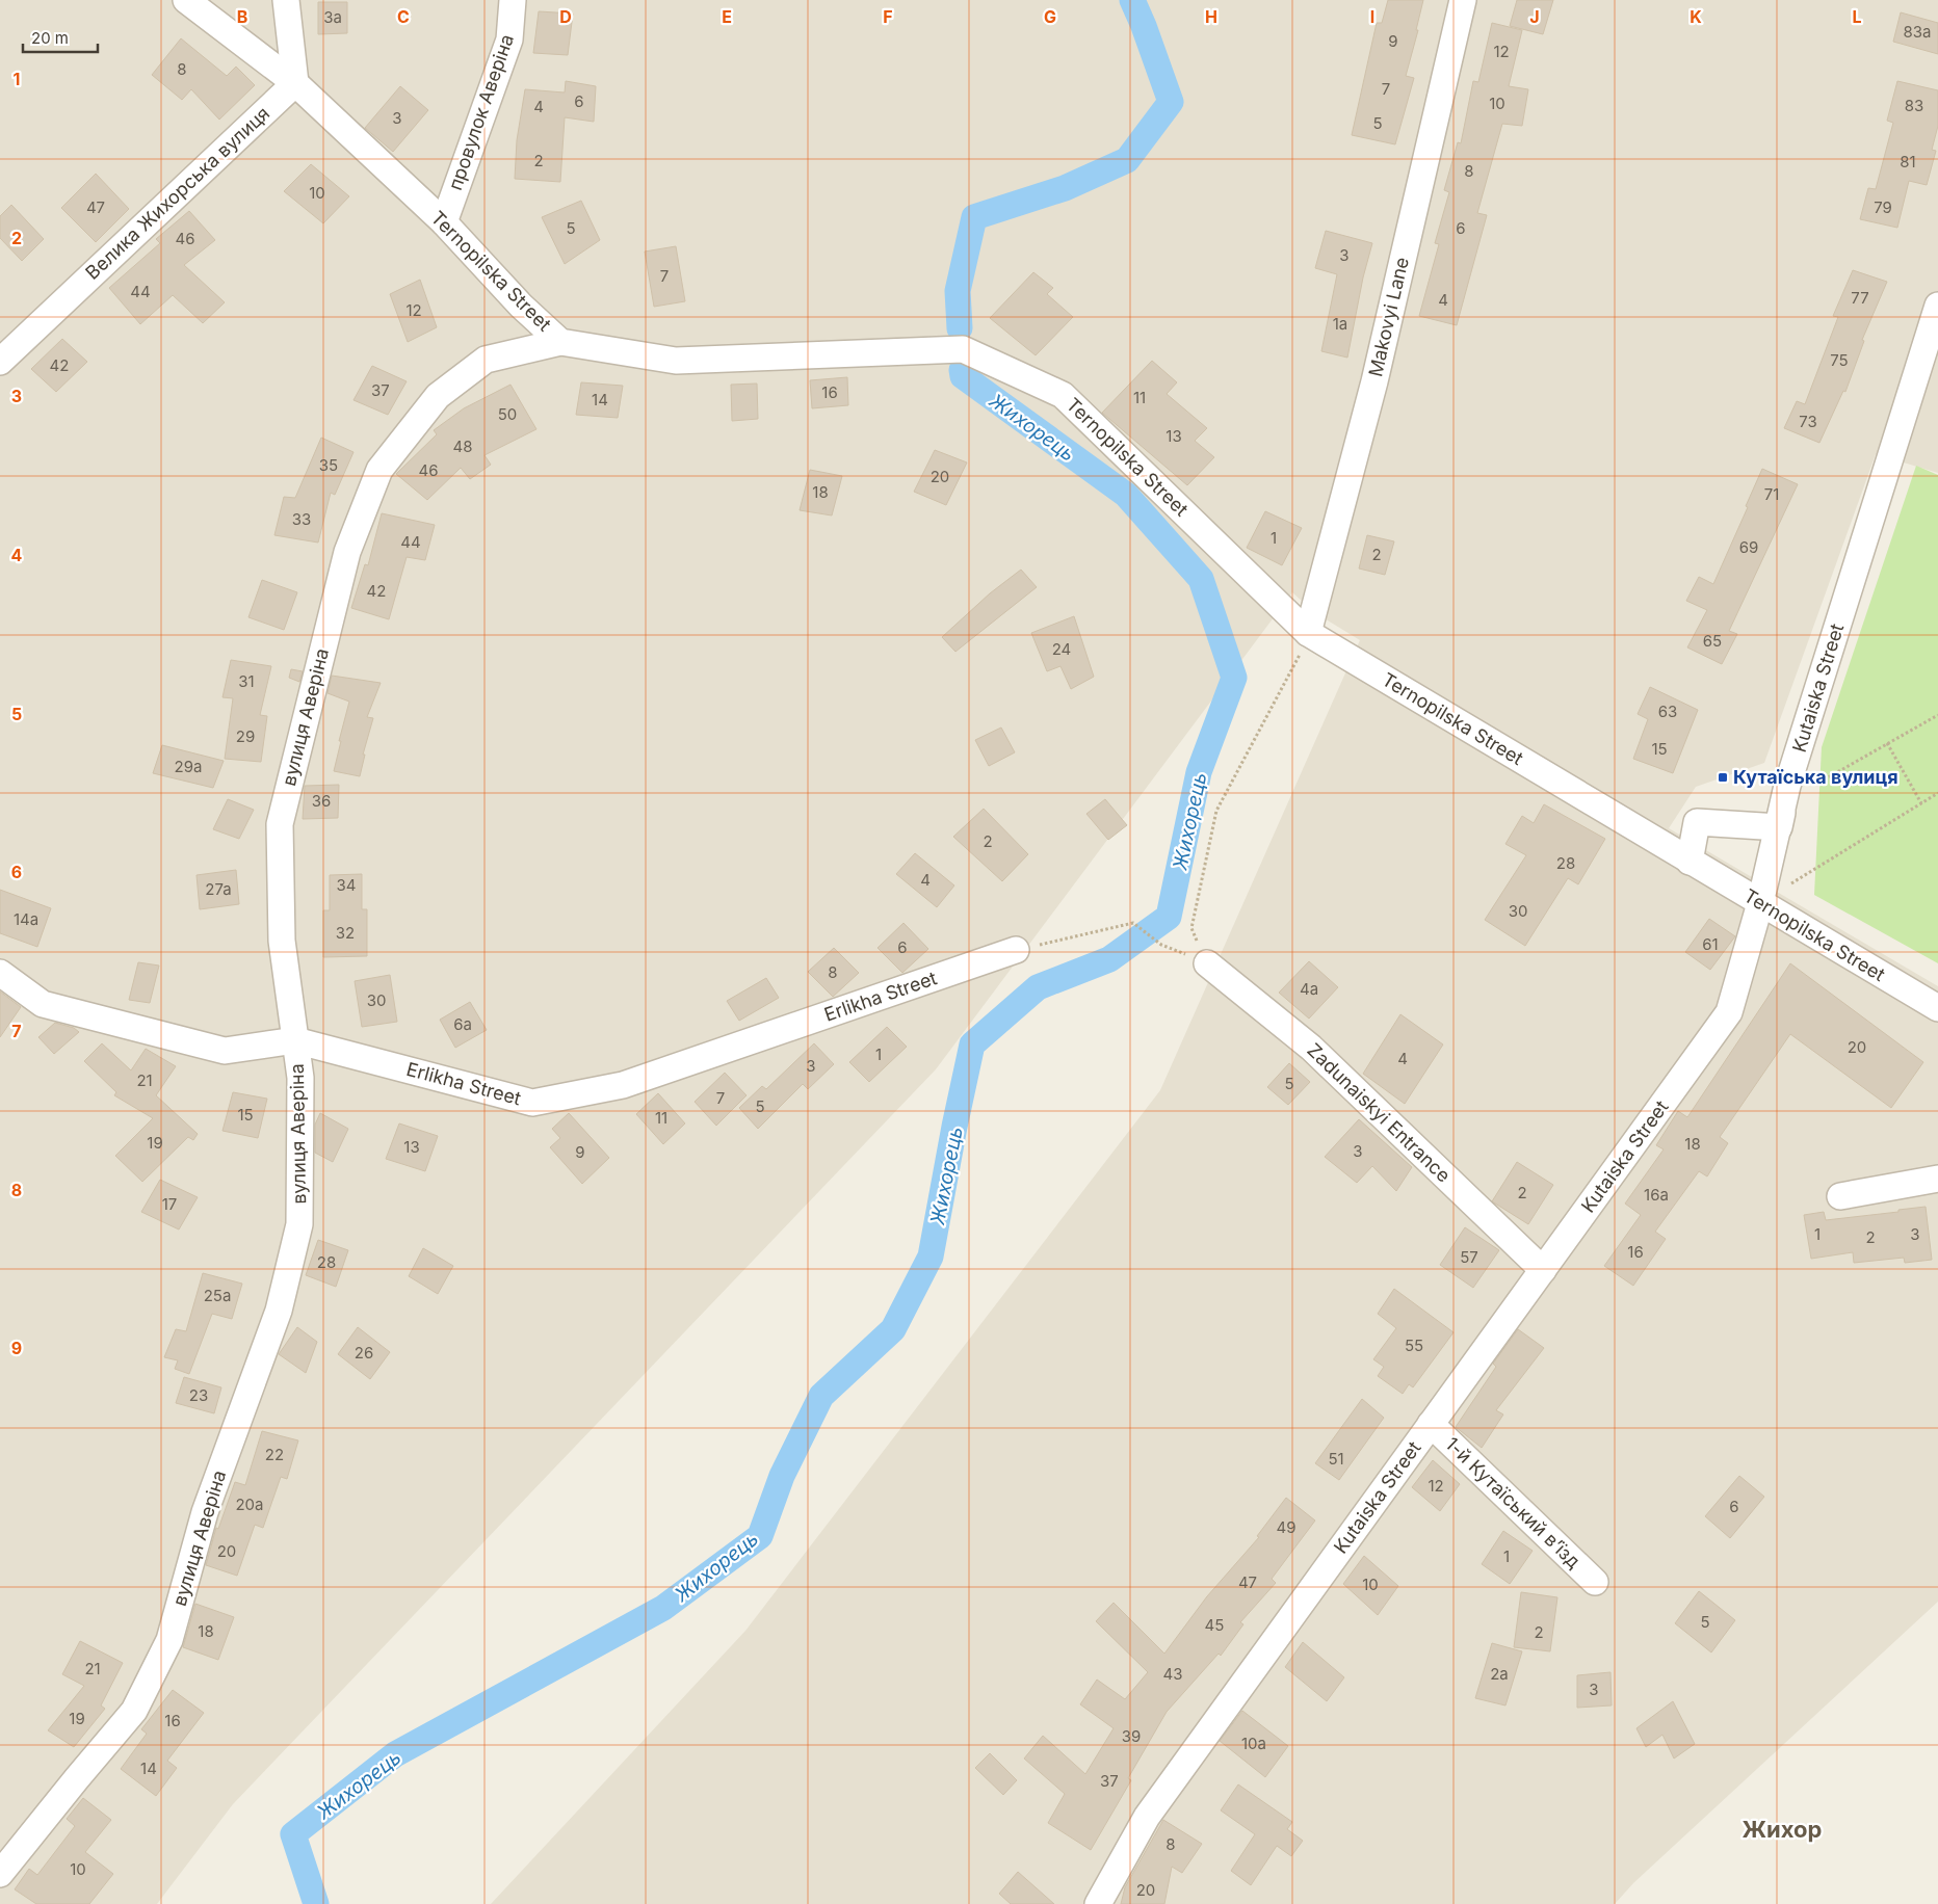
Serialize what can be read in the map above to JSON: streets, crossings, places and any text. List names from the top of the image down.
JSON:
{
  "streets": {
    "street": [
      "провулок Аверіна",
      "Велика Жихорська вулиця",
      "Ternopilska Street",
      "Makovyi Lane",
      "Kutaiska Street",
      "вулиця Аверіна",
      "Erlikha Street",
      "Zadunaiskyi Entrance",
      "1-й Кутаїський в’їзд"
    ]
  },
  "crossings": [
    ["провулок Аверіна", "Ternopilska Street"],
    ["Велика Жихорська вулиця", "Ternopilska Street"],
    ["Ternopilska Street", "Makovyi Lane"],
    ["Ternopilska Street", "Kutaiska Street"],
    ["Ternopilska Street", "вулиця Аверіна"],
    ["Kutaiska Street", "Zadunaiskyi Entrance"],
    ["Kutaiska Street", "1-й Кутаїський в’їзд"],
    ["вулиця Аверіна", "Erlikha Street"]
  ],
  "districts": ["Жихор"],
  "water": ["Жихорець"],
  "places": {
    "transit": ["Кутаїська вулиця"]
  },
  "house_numbers": [
    "3а",
    "83а",
    "9",
    "12",
    "8",
    "7",
    "6",
    "10",
    "83",
    "4",
    "3",
    "5",
    "2",
    "81",
    "8",
    "10",
    "47",
    "79",
    "5",
    "6",
    "46",
    "3",
    "7",
    "44",
    "77",
    "4",
    "12",
    "1а",
    "75",
    "42",
    "37",
    "16",
    "11",
    "14",
    "50",
    "73",
    "13",
    "48",
    "35",
    "46",
    "20",
    "18",
    "71",
    "33",
    "1",
    "44",
    "69",
    "2",
    "42",
    "65",
    "24",
    "31",
    "63",
    "29",
    "15",
    "29а",
    "36",
    "2",
    "28",
    "4",
    "34",
    "27а",
    "30",
    "14а",
    "32",
    "61",
    "6",
    "8",
    "4а",
    "30",
    "6а",
    "20",
    "1",
    "4",
    "3",
    "21",
    "5",
    "7",
    "5",
    "15",
    "11",
    "19",
    "18",
    "13",
    "3",
    "9",
    "2",
    "16а",
    "17",
    "1",
    "3",
    "2",
    "16",
    "57",
    "28",
    "25а",
    "55",
    "26",
    "23",
    "22",
    "51",
    "12",
    "20а",
    "6",
    "49",
    "20",
    "1",
    "47",
    "10",
    "5",
    "45",
    "18",
    "2",
    "21",
    "43",
    "2а",
    "3",
    "19",
    "16",
    "39",
    "10а",
    "14",
    "37",
    "8",
    "10",
    "20"
  ],
  "scale_bar": "20 m",
  "grid": {
    "columns": [
      "B",
      "C",
      "D",
      "E",
      "F",
      "G",
      "H",
      "I",
      "J",
      "K",
      "L"
    ],
    "rows": [
      "1",
      "2",
      "3",
      "4",
      "5",
      "6",
      "7",
      "8",
      "9"
    ]
  }
}
